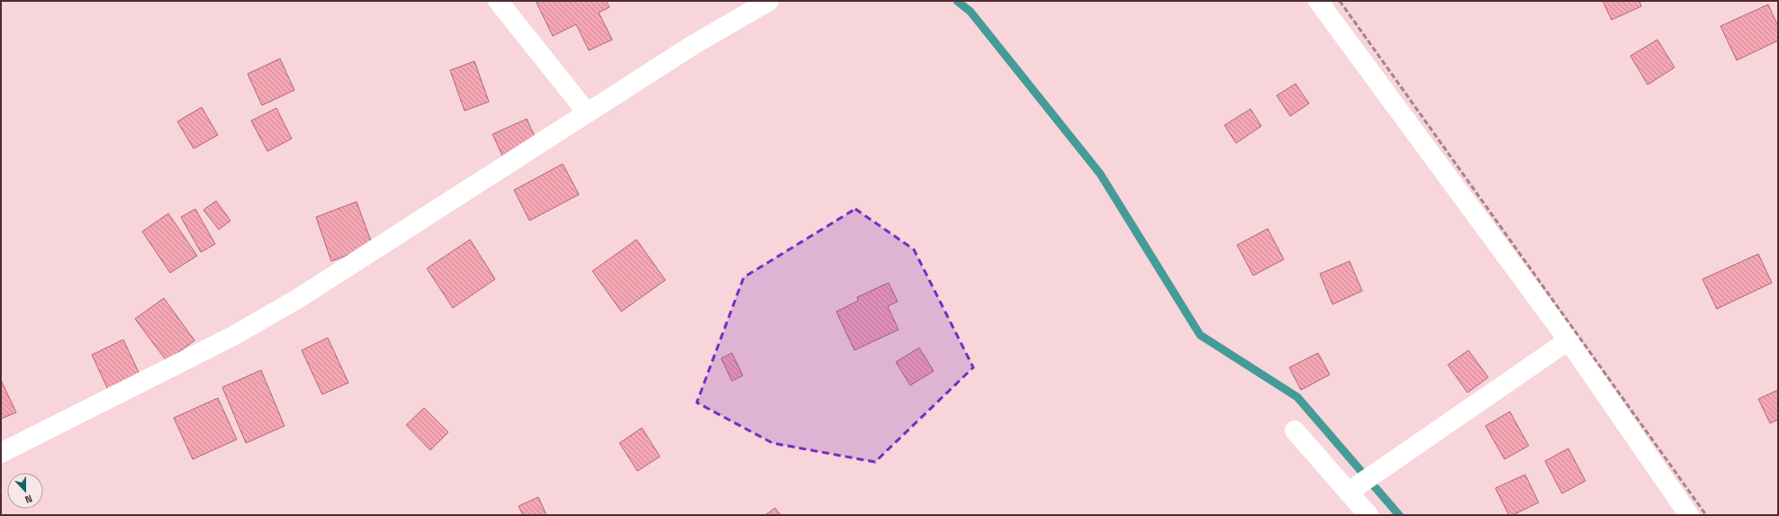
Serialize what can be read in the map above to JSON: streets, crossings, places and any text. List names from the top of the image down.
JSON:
{
  "north": "bottom"
}
